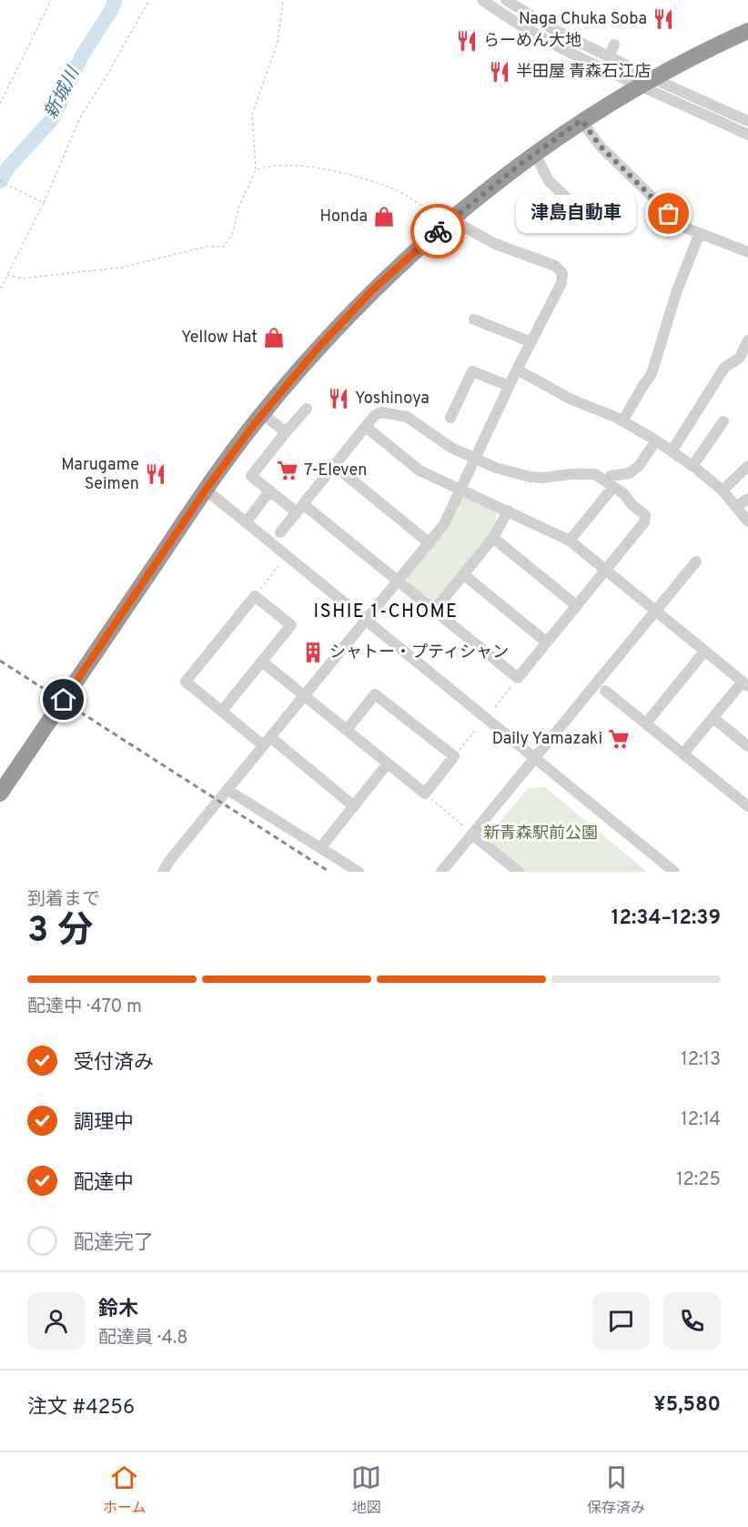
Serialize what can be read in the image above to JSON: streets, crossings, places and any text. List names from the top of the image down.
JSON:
{
  "districts": ["ISHIE 1-CHOME"],
  "water": ["新城川"],
  "parks": ["新青森駅前公園"],
  "places": {
    "restaurant": [
      "Naga Chuka Soba",
      "らーめん大地",
      "半田屋 青森石江店",
      "Yoshinoya",
      "Marugame Seimen"
    ],
    "other": ["津島自動車"],
    "shop": ["Honda", "Yellow Hat"],
    "supermarket": ["7-Eleven", "Daily Yamazaki"],
    "building": ["シャトー・プティシャン"]
  },
  "page": {
    "bubble": "津島自動車",
    "heading": ["3 分", "到着まで", "12:34–12:39"],
    "panel": [
      "鈴木",
      "配達員 · 4.8",
      "注文 #4256",
      "¥5,580"
    ],
    "bar": "配達中 · 470 m",
    "list": [
      ["受付済み", "12:13"],
      ["調理中", "12:14"],
      ["配達中", "12:25"],
      "配達完了"
    ],
    "tabs": ["ホーム", "地図", "保存済み"]
  }
}
